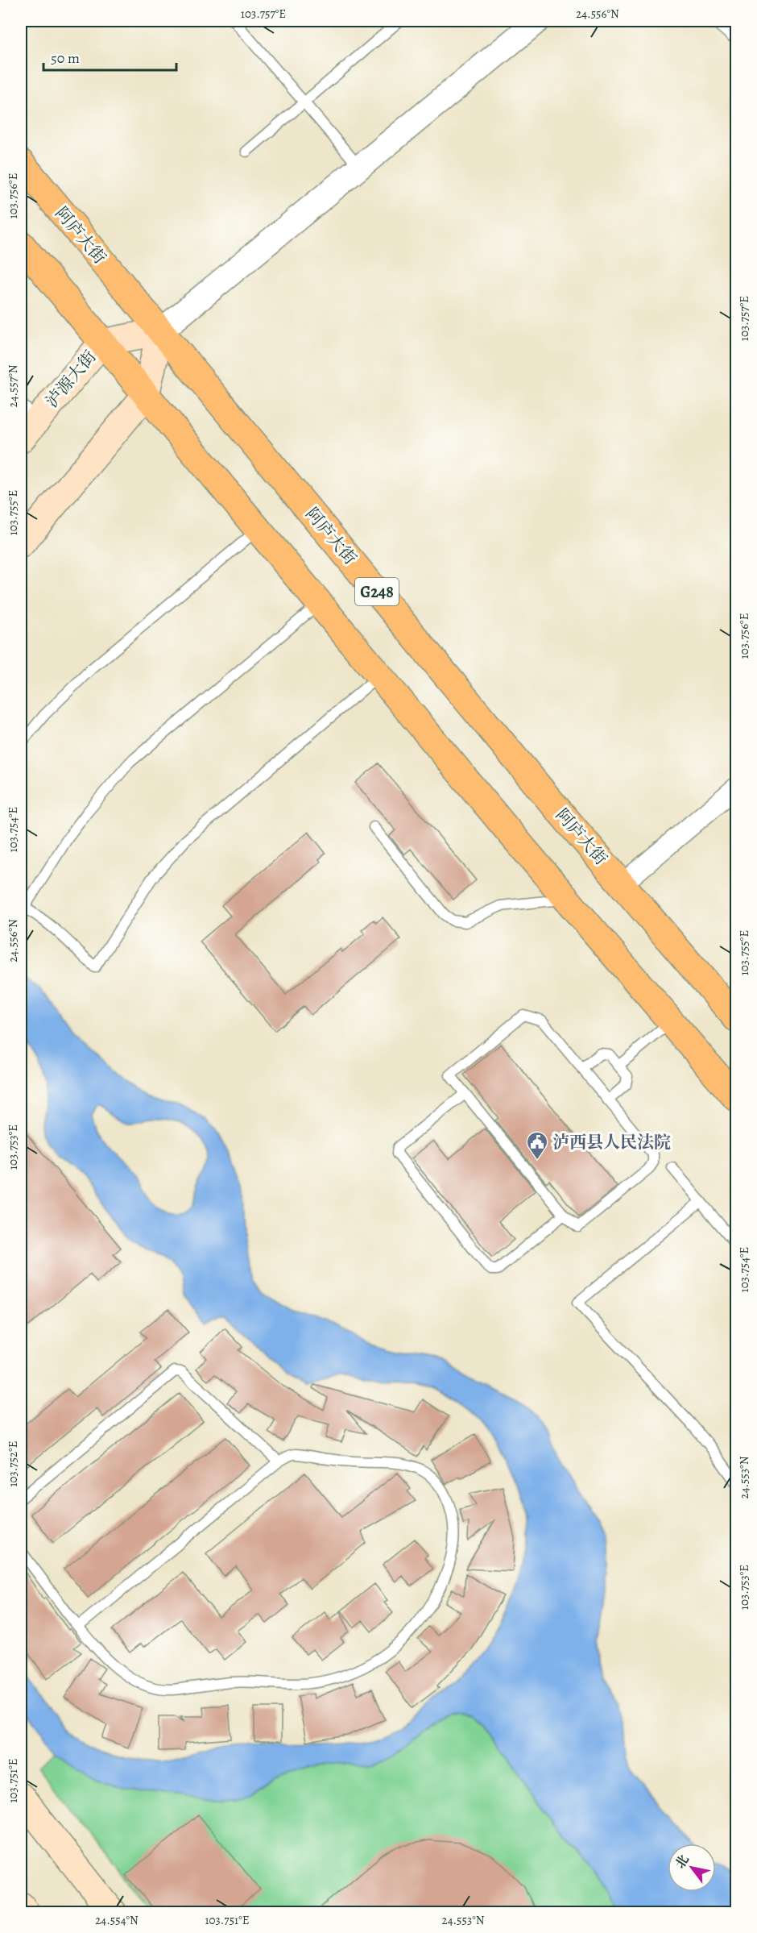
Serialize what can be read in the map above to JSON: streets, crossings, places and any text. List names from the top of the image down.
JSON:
{
  "streets": {
    "highway": ["阿庐大街", "G248"],
    "main road": ["泸源大街"]
  },
  "crossings": [
    ["阿庐大街", "泸源大街"]
  ],
  "places": {
    "public building": ["泸西县人民法院"]
  },
  "scale_bar": "50 m",
  "north": "top left",
  "coordinates": [
    "103.757°E",
    "24.556°N",
    "103.756°E",
    "24.557°N",
    "103.755°E",
    "103.754°E",
    "103.753°E",
    "103.752°E",
    "24.553°N",
    "103.751°E",
    "24.554°N"
  ]
}
